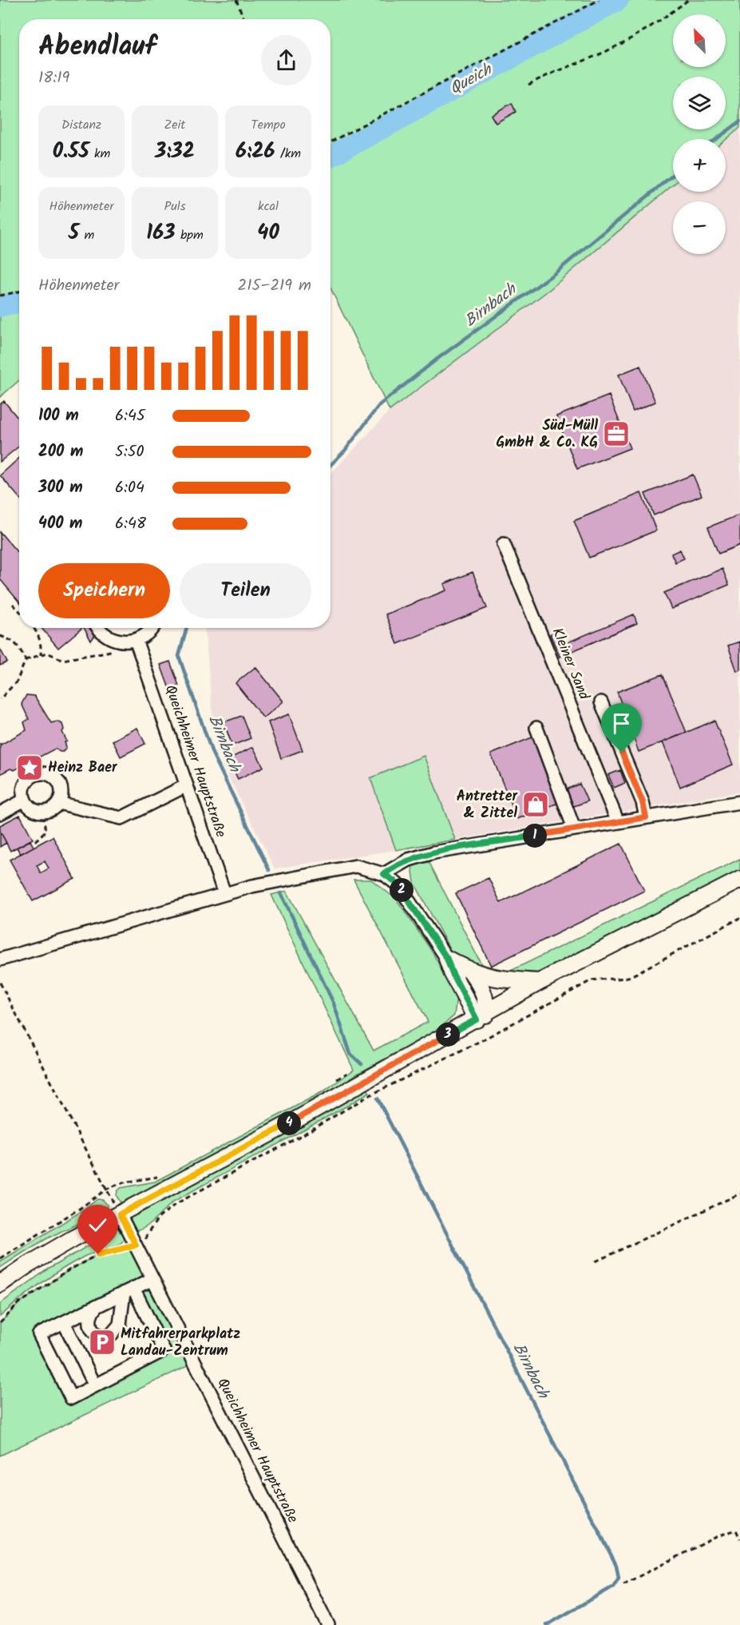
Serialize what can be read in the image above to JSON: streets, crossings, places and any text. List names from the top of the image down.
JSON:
{
  "streets": {
    "street": ["Kleiner Sand", "Queichheimer Hauptstraße"]
  },
  "water": ["Queich", "Birnbach"],
  "places": {
    "office": ["Süd-Müll GmbH & Co. KG"],
    "place": ["Heinz Baer"],
    "shop": ["Antretter & Zittel"],
    "parking": ["Mitfahrerparkplatz Landau-Zentrum"]
  },
  "north": "top left",
  "page": {
    "map_buttons": ["+", "−"],
    "heading": ["Abendlauf", "18:19"],
    "stats": [
      ["Distanz", "0.55 km"],
      ["Zeit", "3:32"],
      ["Tempo", "6:26 /km"],
      ["Höhenmeter", "5 m"],
      ["Puls", "163 bpm"],
      ["kcal", "40"]
    ],
    "chart": ["Höhenmeter", "215–219 m"],
    "list": [
      {
        "name": "100 m",
        "note": "6:45"
      },
      {
        "name": "200 m",
        "note": "5:50"
      },
      {
        "name": "300 m",
        "note": "6:04"
      },
      {
        "name": "400 m",
        "note": "6:48"
      }
    ],
    "buttons": ["Speichern", "Teilen"],
    "pins": [
      "1",
      "2",
      "3",
      "4"
    ]
  }
}
